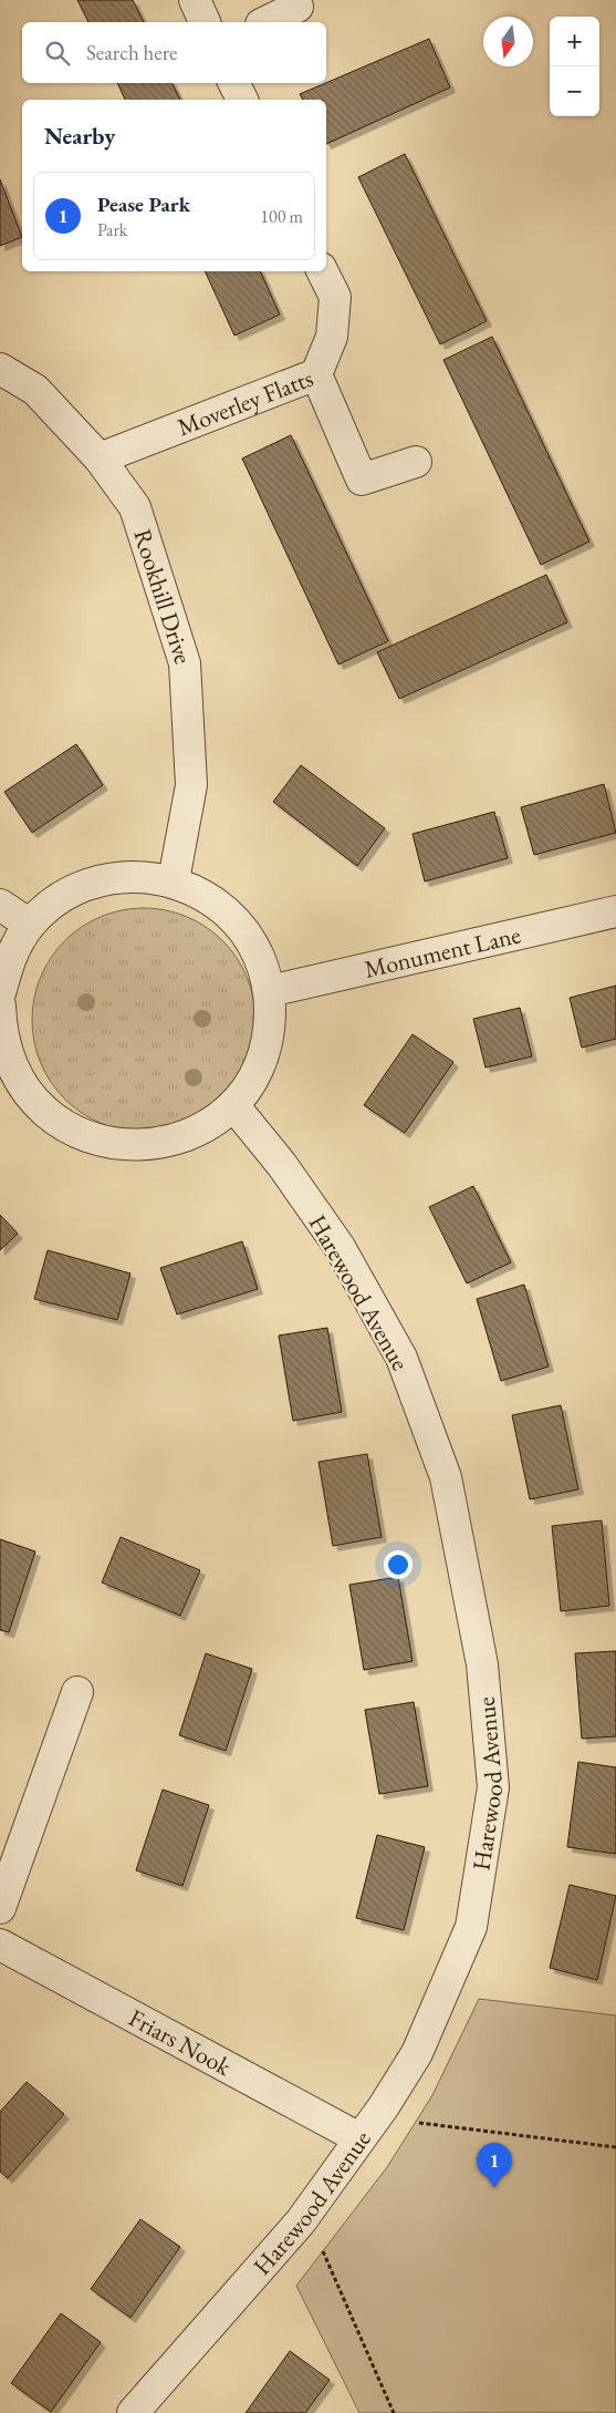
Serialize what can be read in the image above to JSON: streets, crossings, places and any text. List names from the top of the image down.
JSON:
{
  "streets": {
    "street": [
      "Moverley Flatts",
      "Rookhill Drive",
      "Monument Lane",
      "Harewood Avenue",
      "Friars Nook"
    ]
  },
  "crossings": [
    ["Moverley Flatts", "Rookhill Drive"],
    ["Harewood Avenue", "Friars Nook"]
  ],
  "north": "bottom",
  "page": {
    "map_buttons": ["+", "−"],
    "search": "Search here",
    "heading": "Nearby",
    "list": [
      {
        "mark": "1",
        "name": "Pease Park",
        "note": "Park",
        "value": "100 m"
      }
    ],
    "pins": "1"
  }
}
